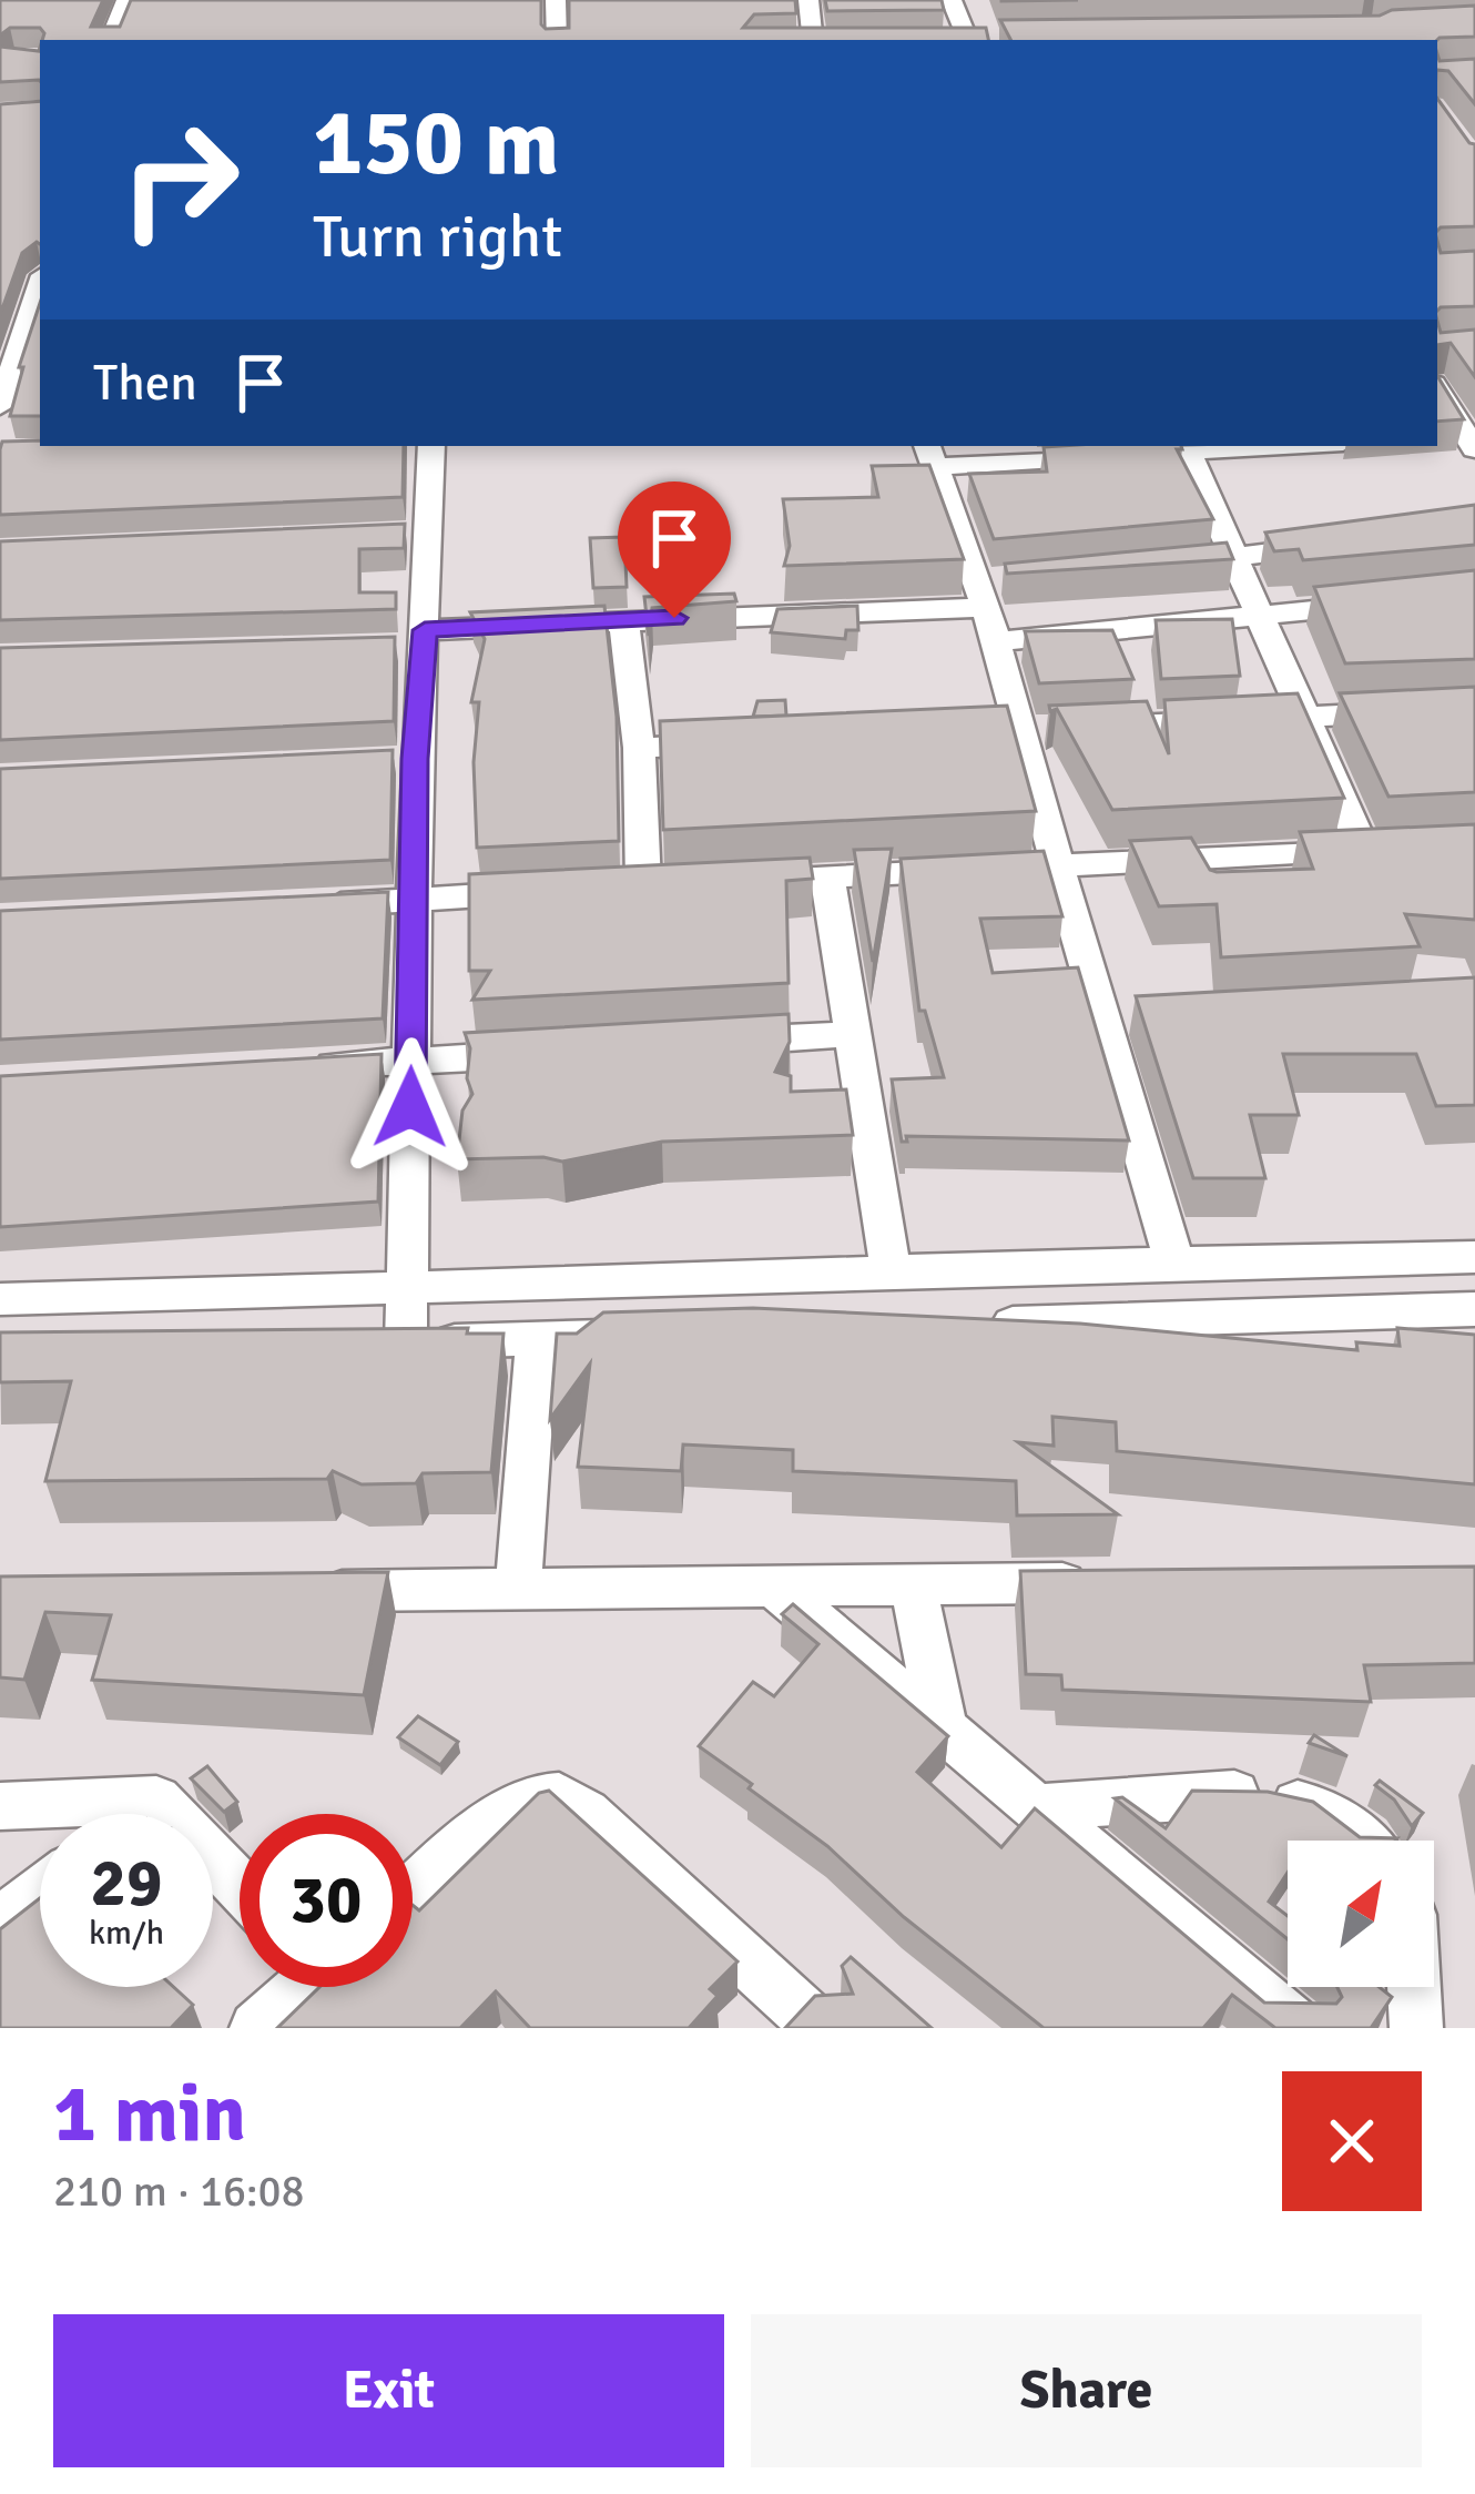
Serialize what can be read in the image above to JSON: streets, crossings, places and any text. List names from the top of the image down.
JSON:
{
  "north": "top right",
  "page": {
    "turn": ["150 m", "Turn right"],
    "then": "Then",
    "speed": "29 km/h",
    "limit": "30",
    "heading": ["1 min", "210 m · 16:08"],
    "buttons": ["Exit", "Share"]
  }
}
